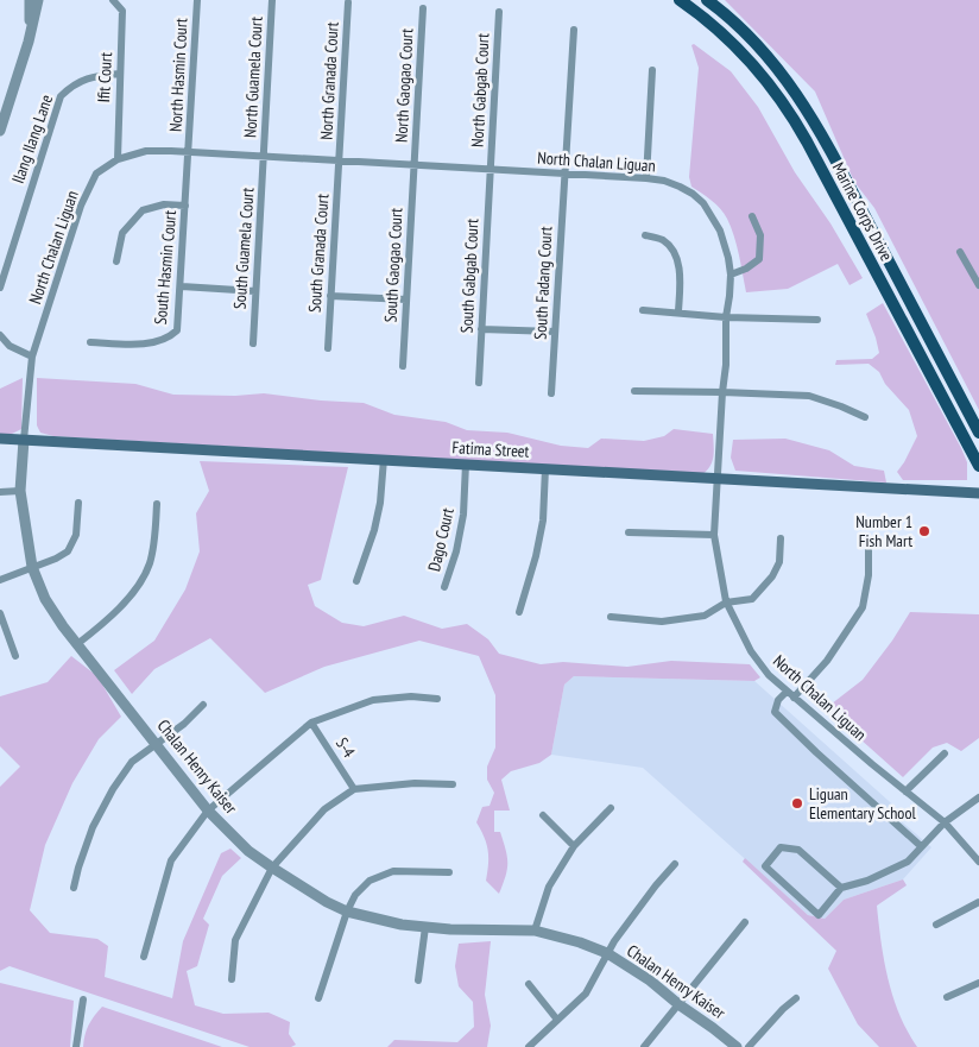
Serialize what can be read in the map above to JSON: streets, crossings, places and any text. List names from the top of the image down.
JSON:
{
  "streets": {
    "main road": ["Marine Corps Drive", "Fatima Street"],
    "street": [
      "North Hasmin Court",
      "Ifit Court",
      "North Guamela Court",
      "North Granada Court",
      "North Gaogao Court",
      "North Gabgab Court",
      "Ilang Ilang Lane",
      "North Chalan Liguan",
      "South Guamela Court",
      "South Granada Court",
      "South Gaogao Court",
      "South Hasmin Court",
      "South Gabgab Court",
      "South Fadang Court",
      "Dago Court",
      "S-4",
      "Chalan Henry Kaiser"
    ]
  },
  "crossings": [
    ["North Hasmin Court", "North Chalan Liguan"],
    ["North Hasmin Court", "South Hasmin Court"],
    ["Ifit Court", "Ilang Ilang Lane"],
    ["Ifit Court", "North Chalan Liguan"],
    ["North Guamela Court", "North Chalan Liguan"],
    ["North Guamela Court", "South Guamela Court"],
    ["North Granada Court", "North Chalan Liguan"],
    ["North Granada Court", "South Granada Court"],
    ["North Gaogao Court", "North Chalan Liguan"],
    ["North Gaogao Court", "South Gaogao Court"],
    ["North Gabgab Court", "North Chalan Liguan"],
    ["North Gabgab Court", "South Gabgab Court"],
    ["North Chalan Liguan", "South Guamela Court"],
    ["North Chalan Liguan", "South Granada Court"],
    ["North Chalan Liguan", "South Gaogao Court"],
    ["North Chalan Liguan", "South Hasmin Court"],
    ["North Chalan Liguan", "South Gabgab Court"],
    ["North Chalan Liguan", "South Fadang Court"],
    ["North Chalan Liguan", "Fatima Street"],
    ["North Chalan Liguan", "Chalan Henry Kaiser"],
    ["Fatima Street", "Dago Court"],
    ["Fatima Street", "Chalan Henry Kaiser"]
  ],
  "places": ["Number 1 Fish Mart", "Liguan Elementary School"]
}
